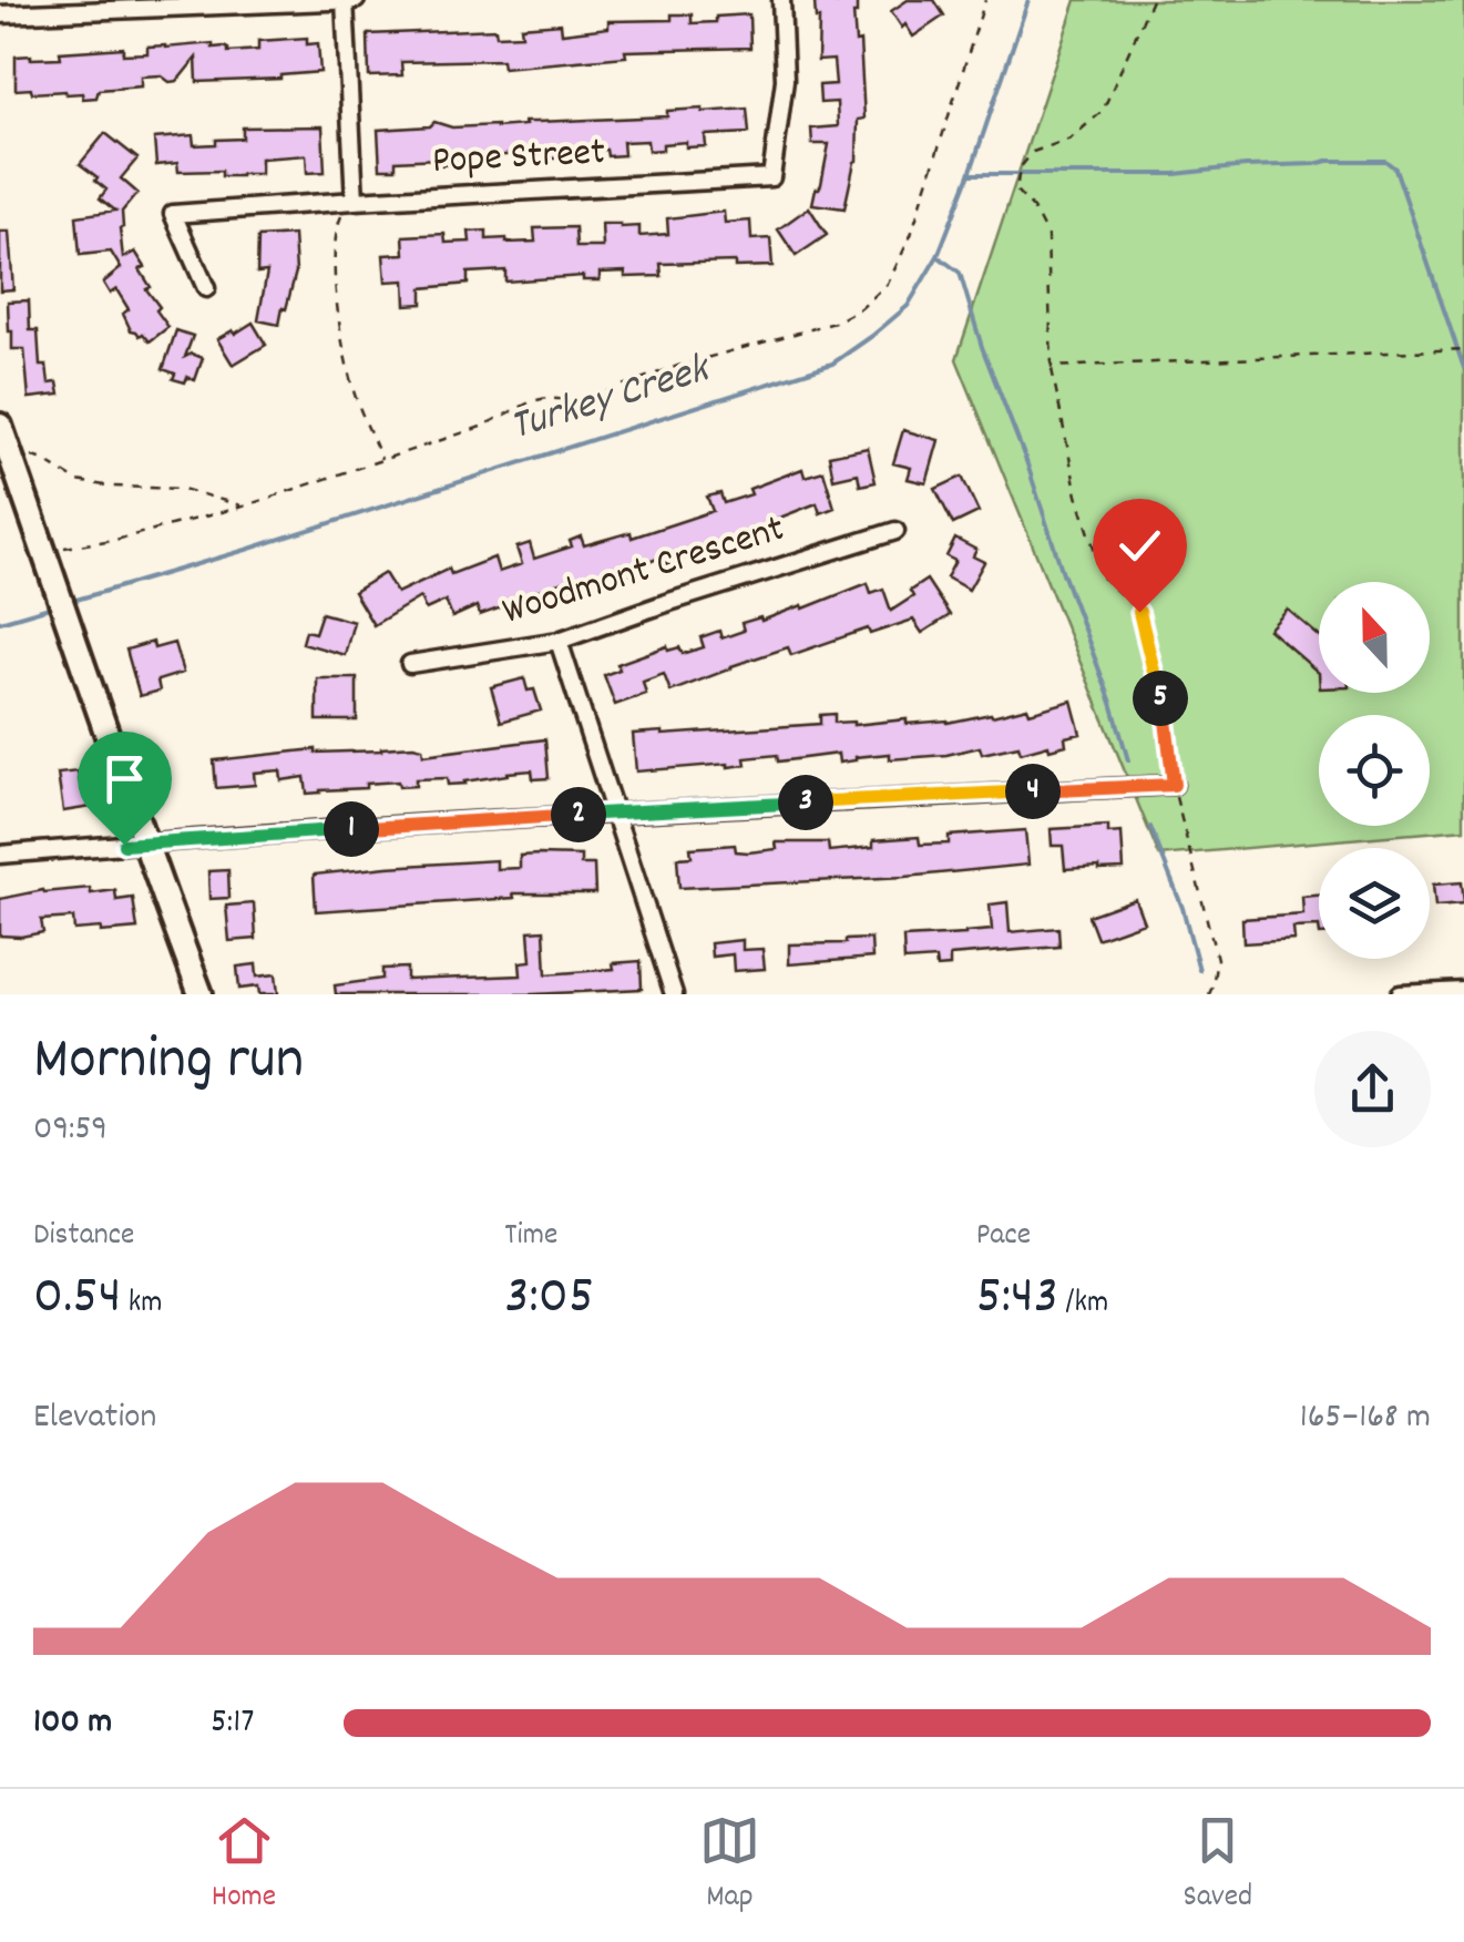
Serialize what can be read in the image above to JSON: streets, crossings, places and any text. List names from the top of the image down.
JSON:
{
  "streets": {
    "street": ["Pope Street", "Woodmont Crescent"]
  },
  "water": ["Turkey Creek"],
  "north": "top",
  "page": {
    "pins": [
      "5",
      "4",
      "3",
      "2",
      "1"
    ],
    "heading": ["Morning run", "09:59"],
    "stats": [
      ["Distance", "0.54 km"],
      ["Time", "3:05"],
      ["Pace", "5:43 /km"]
    ],
    "chart": ["Elevation", "165–168 m"],
    "list": [
      {
        "name": "100 m",
        "note": "5:17"
      }
    ],
    "tabs": ["Home", "Map", "Saved"]
  }
}
